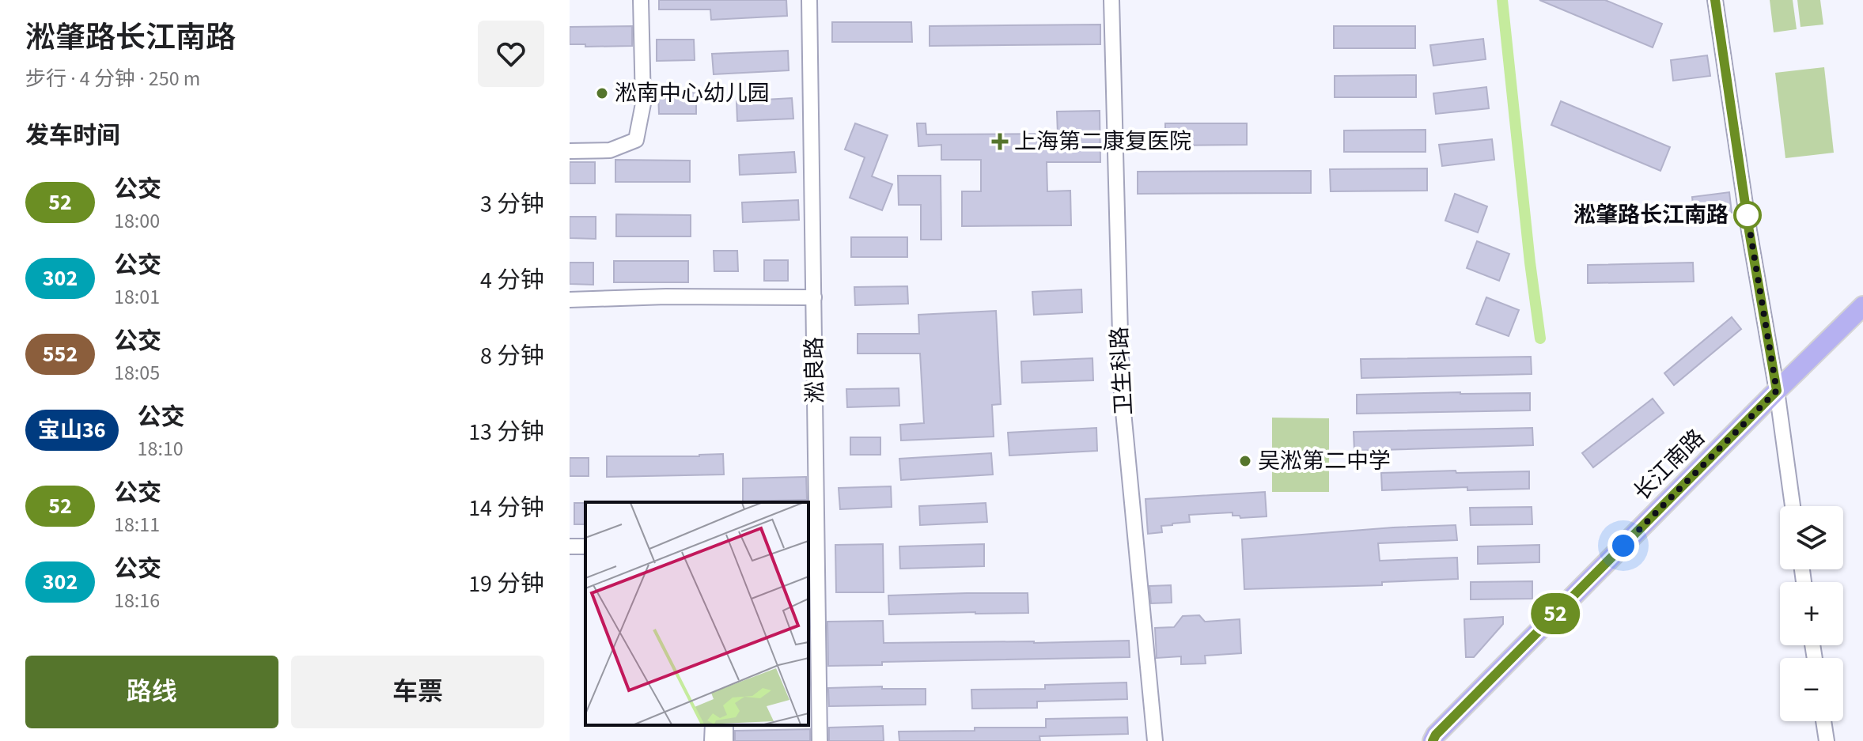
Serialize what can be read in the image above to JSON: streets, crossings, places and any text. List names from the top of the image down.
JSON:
{
  "streets": {
    "main road": ["长江南路"],
    "street": ["淞良路", "卫生科路"]
  },
  "places": {
    "other": ["淞南中心幼儿园", "淞肇路长江南路", "吴淞第二中学"],
    "health": ["上海第二康复医院"]
  },
  "lines": ["bus line 52"],
  "page": {
    "heading": [
      ["淞肇路长江南路", "步行 · 4 分钟 · 250 m"],
      "发车时间"
    ],
    "on_map": "52",
    "list": [
      {
        "mark": "52",
        "name": "公交",
        "note": "18:00",
        "value": "3 分钟"
      },
      {
        "mark": "302",
        "name": "公交",
        "note": "18:01",
        "value": "4 分钟"
      },
      {
        "mark": "552",
        "name": "公交",
        "note": "18:05",
        "value": "8 分钟"
      },
      {
        "mark": "宝山36",
        "name": "公交",
        "note": "18:10",
        "value": "13 分钟"
      },
      {
        "mark": "52",
        "name": "公交",
        "note": "18:11",
        "value": "14 分钟"
      },
      {
        "mark": "302",
        "name": "公交",
        "note": "18:16",
        "value": "19 分钟"
      }
    ],
    "map_buttons": ["+", "−"],
    "buttons": ["路线", "车票"]
  }
}
